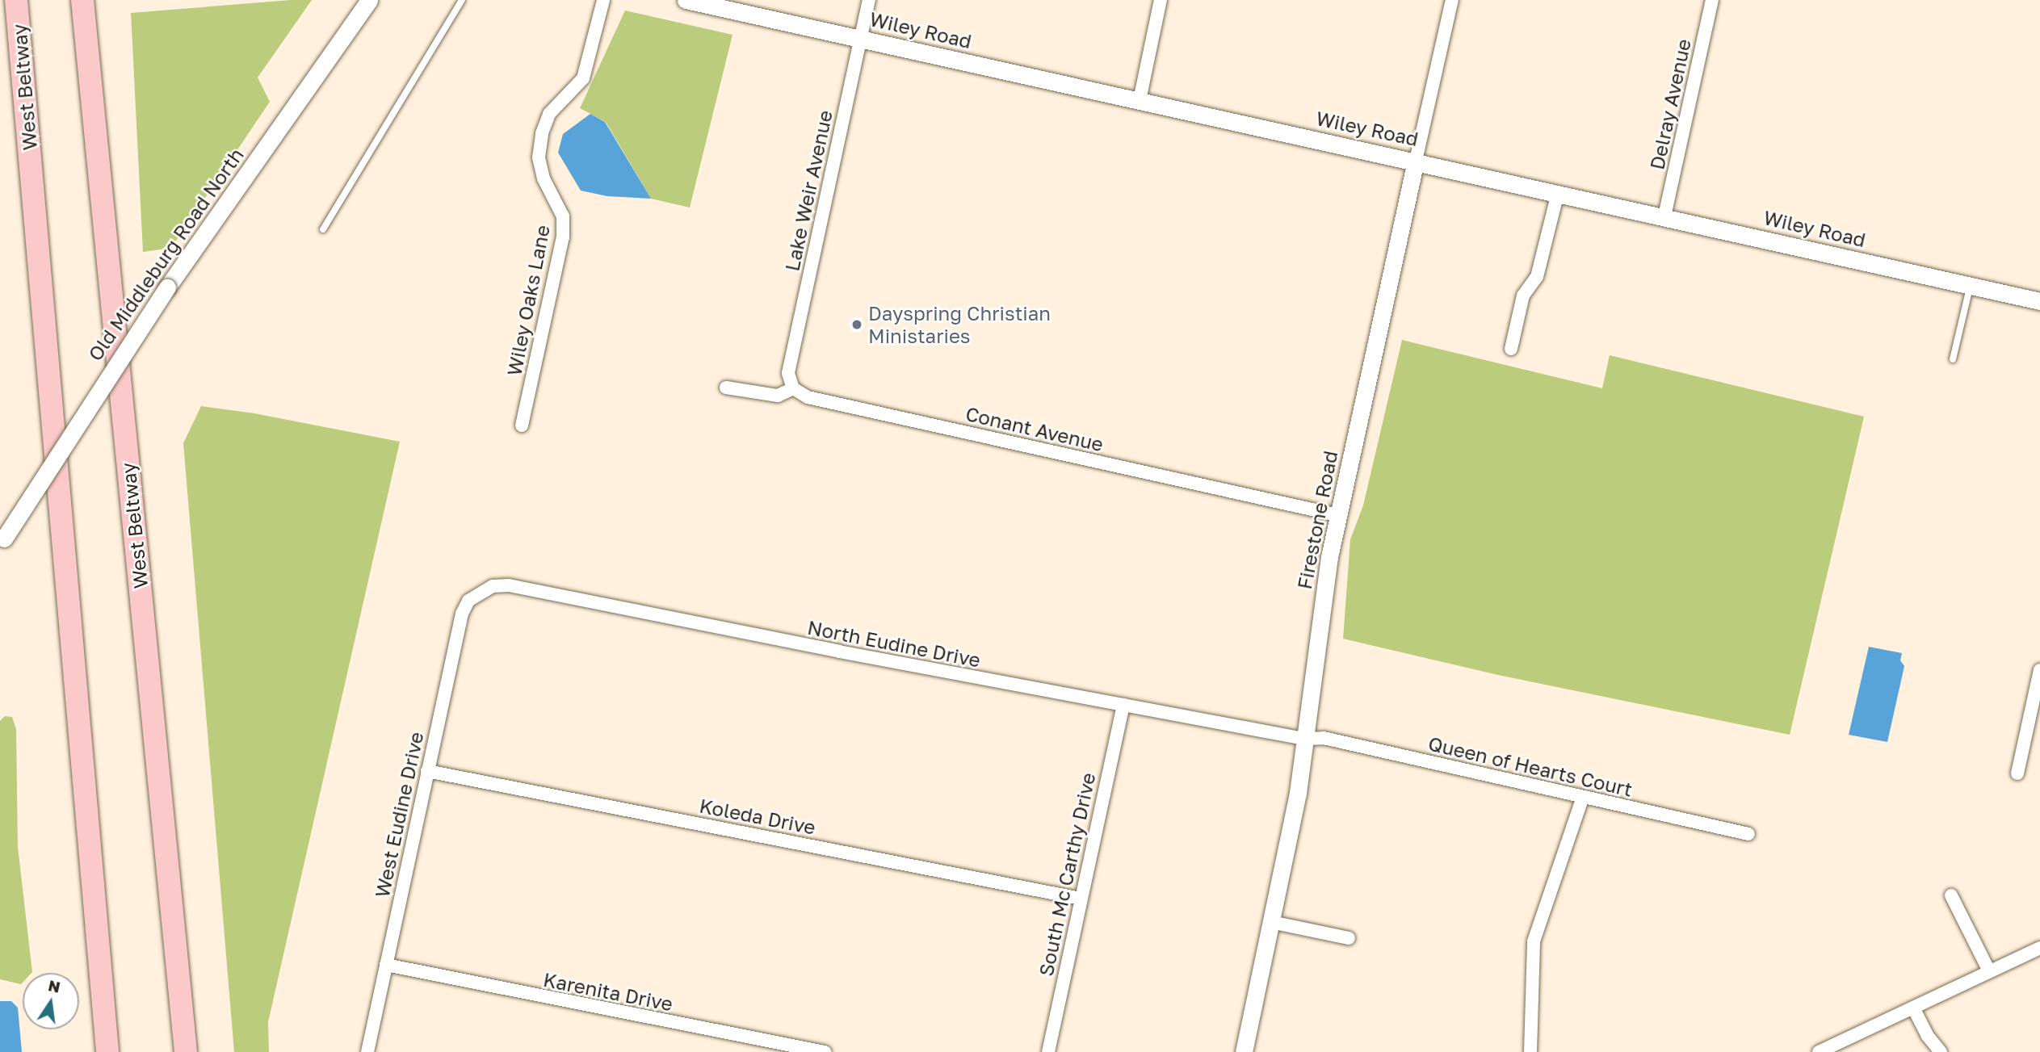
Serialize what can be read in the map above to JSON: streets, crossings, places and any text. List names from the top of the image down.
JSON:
{
  "streets": {
    "highway": ["West Beltway"],
    "street": [
      "Wiley Road",
      "Delray Avenue",
      "Lake Weir Avenue",
      "Old Middleburg Road North",
      "Wiley Oaks Lane",
      "Conant Avenue",
      "Firestone Road",
      "North Eudine Drive",
      "Queen of Hearts Court",
      "West Eudine Drive",
      "Koleda Drive",
      "South Mc Carthy Drive",
      "Karenita Drive"
    ]
  },
  "crossings": [
    ["Wiley Road", "Delray Avenue"],
    ["Wiley Road", "Lake Weir Avenue"],
    ["Wiley Road", "Firestone Road"],
    ["Lake Weir Avenue", "Conant Avenue"],
    ["Conant Avenue", "Firestone Road"],
    ["Firestone Road", "North Eudine Drive"],
    ["Firestone Road", "Queen of Hearts Court"],
    ["North Eudine Drive", "Queen of Hearts Court"],
    ["North Eudine Drive", "West Eudine Drive"],
    ["North Eudine Drive", "South Mc Carthy Drive"],
    ["West Eudine Drive", "Koleda Drive"],
    ["West Eudine Drive", "Karenita Drive"],
    ["Koleda Drive", "South Mc Carthy Drive"]
  ],
  "places": ["Dayspring Christian Ministaries"],
  "north": "top"
}
